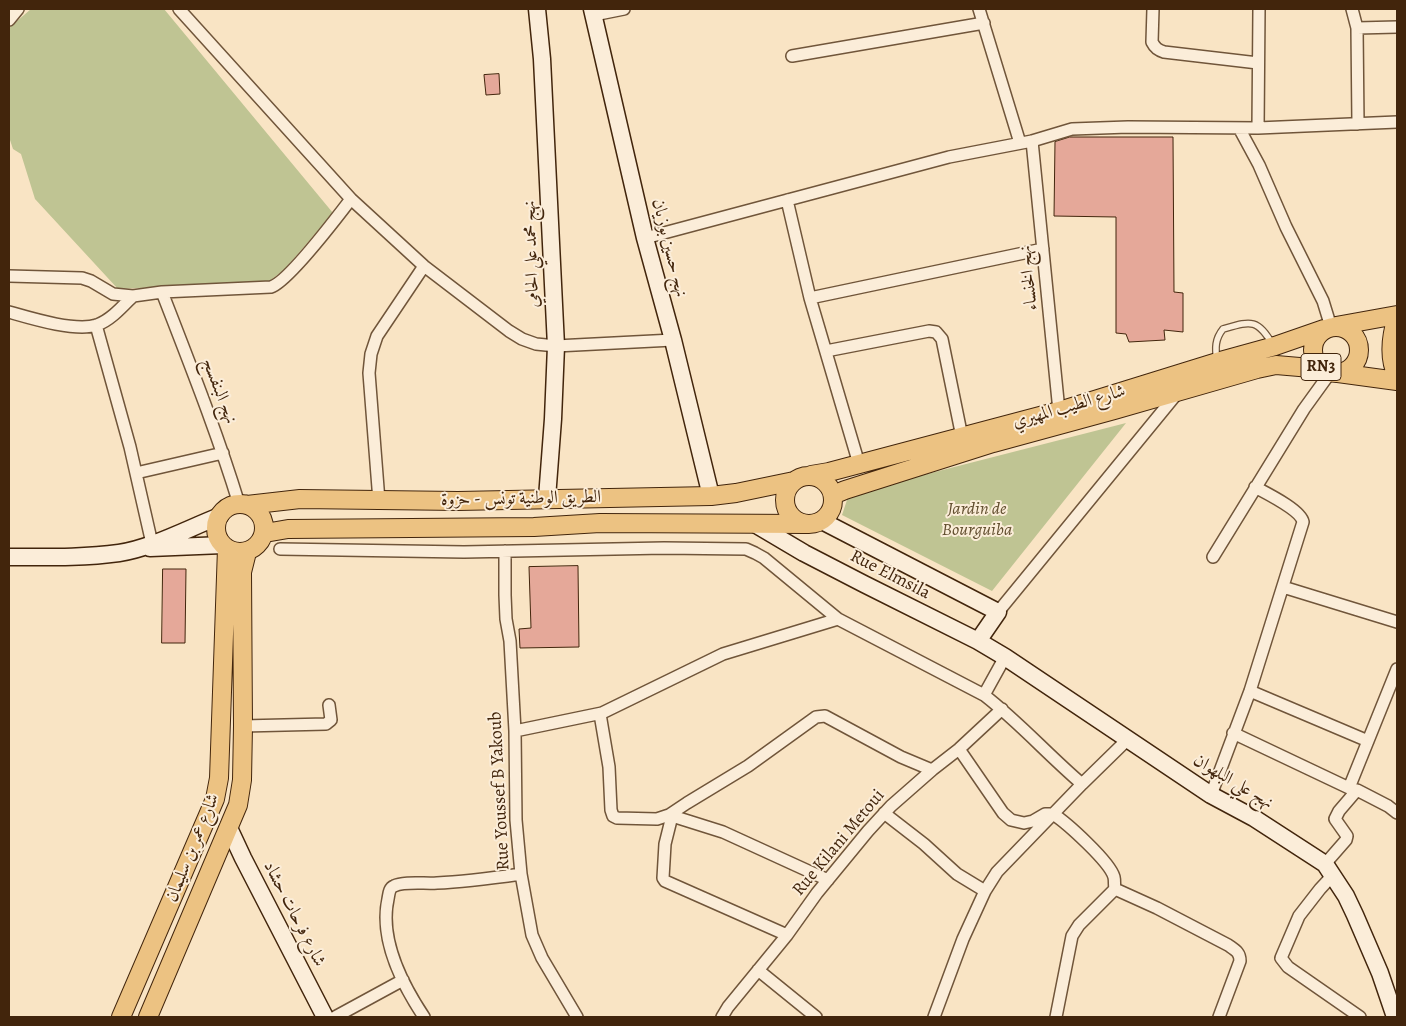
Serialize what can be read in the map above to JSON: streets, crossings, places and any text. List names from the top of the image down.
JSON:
{
  "streets": {
    "main road": [
      "RN3",
      "شارع الطيب المهيري",
      "الطريق الوطنية تونس - حزوة",
      "شارع عمر بن سليمان"
    ],
    "street": [
      "نهج حسين بوزيان",
      "نهج محمد علي الحامي",
      "نهج الخنساء",
      "نهج البنفسج",
      "Rue Elmsila",
      "نهج علي البلهوان",
      "Rue Youssef B Yakoub",
      "Rue Kilani Metoui",
      "شارع فرحات حشاد"
    ]
  },
  "crossings": [
    ["نهج حسين بوزيان", "الطريق الوطنية تونس - حزوة"],
    ["نهج محمد علي الحامي", "الطريق الوطنية تونس - حزوة"],
    ["نهج الخنساء", "شارع الطيب المهيري"],
    ["RN3", "شارع الطيب المهيري"],
    ["نهج البنفسج", "الطريق الوطنية تونس - حزوة"],
    ["نهج البنفسج", "شارع عمر بن سليمان"],
    ["شارع الطيب المهيري", "الطريق الوطنية تونس - حزوة"],
    ["الطريق الوطنية تونس - حزوة", "Rue Elmsila"],
    ["الطريق الوطنية تونس - حزوة", "شارع عمر بن سليمان"],
    ["Rue Elmsila", "نهج علي البلهوان"],
    ["شارع عمر بن سليمان", "شارع فرحات حشاد"]
  ],
  "parks": ["Jardin de Bourguiba"]
}
